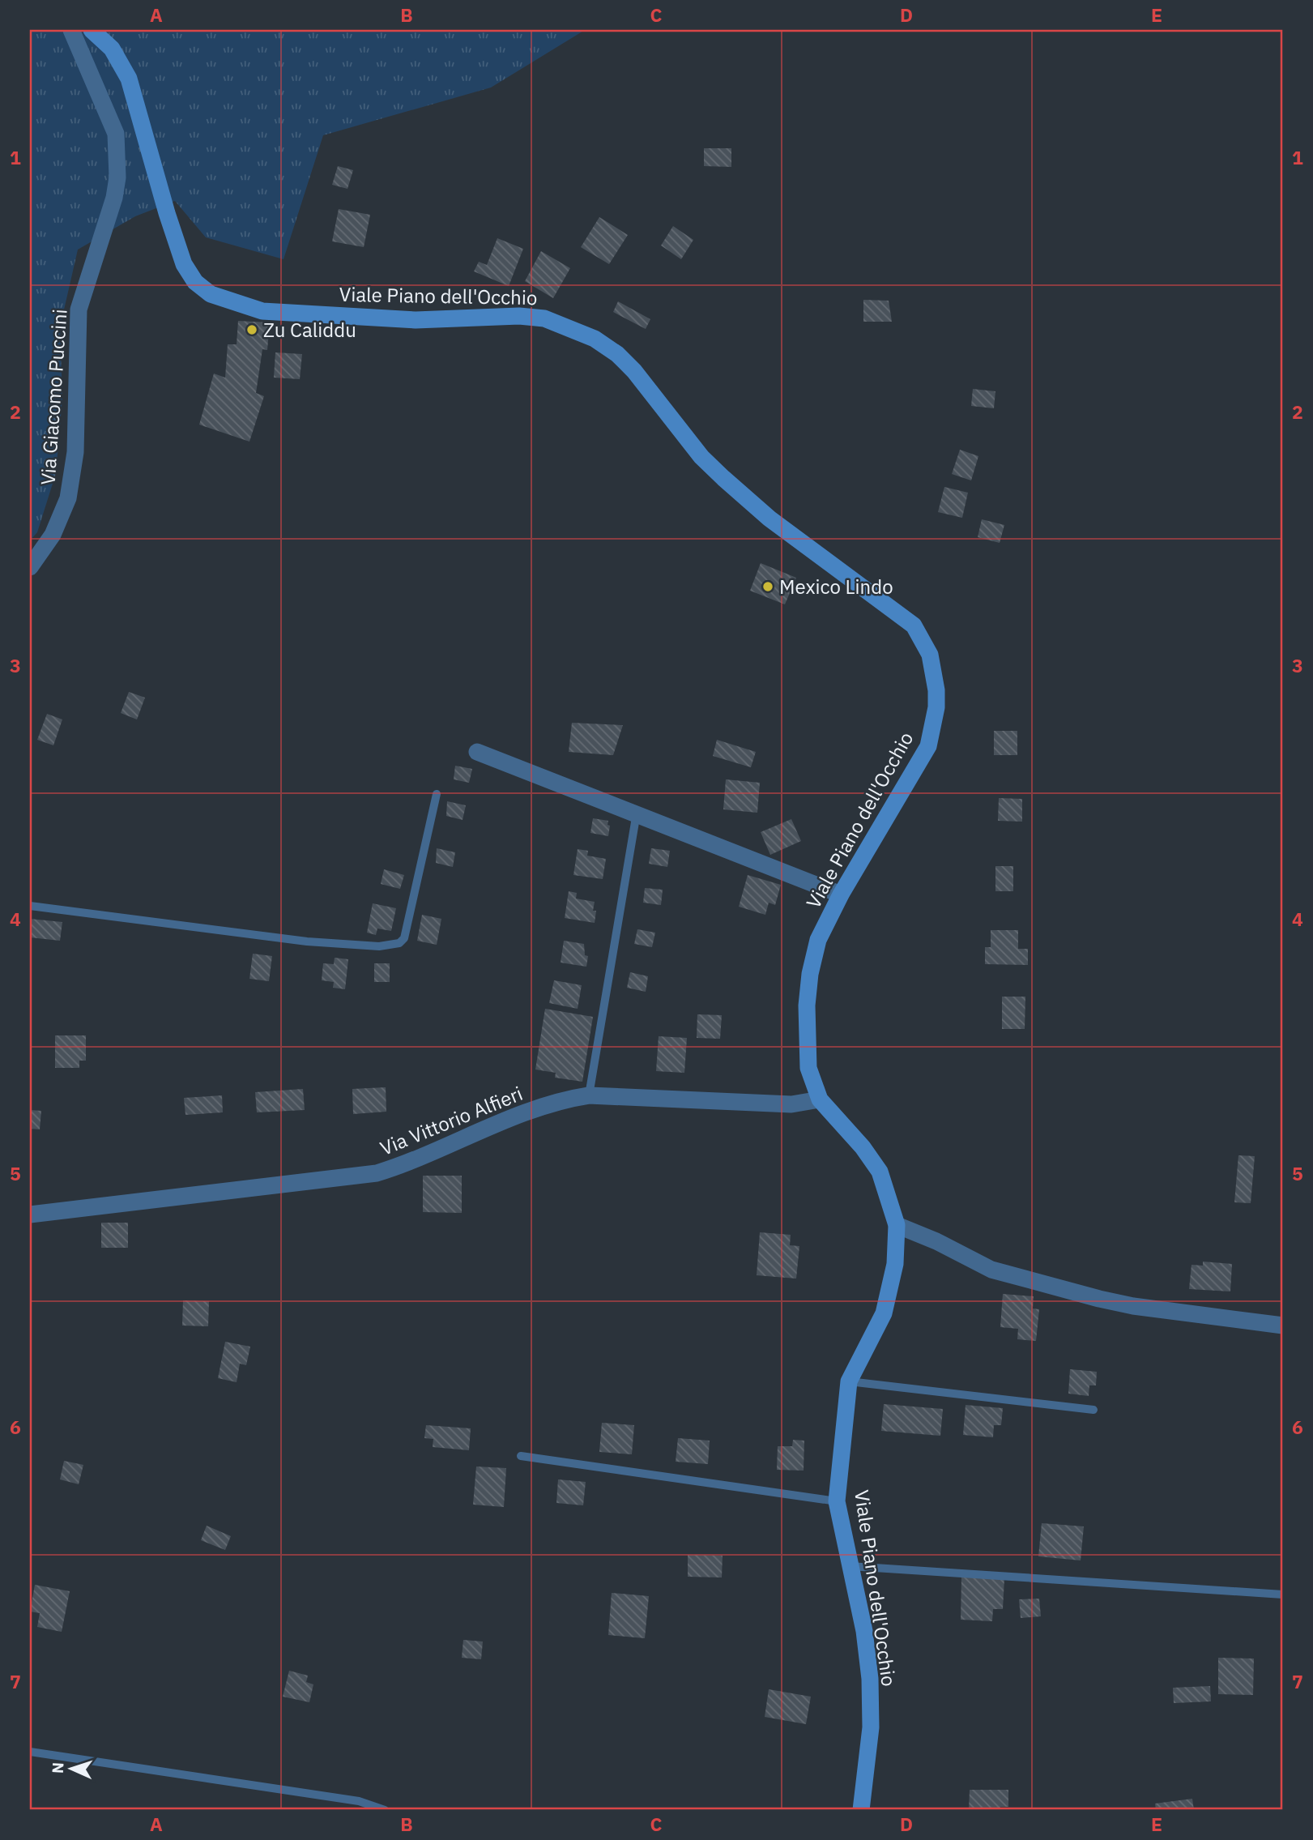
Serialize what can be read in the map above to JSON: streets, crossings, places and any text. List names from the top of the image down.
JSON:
{
  "streets": {
    "main road": ["Viale Piano dell'Occhio"],
    "street": ["Via Giacomo Puccini", "Via Vittorio Alfieri"]
  },
  "crossings": [
    ["Viale Piano dell'Occhio", "Via Vittorio Alfieri"]
  ],
  "places": ["Zu Caliddu", "Mexico Lindo"],
  "north": "left",
  "grid": {
    "columns": [
      "A",
      "B",
      "C",
      "D",
      "E"
    ],
    "rows": [
      "1",
      "2",
      "3",
      "4",
      "5",
      "6",
      "7"
    ]
  }
}
